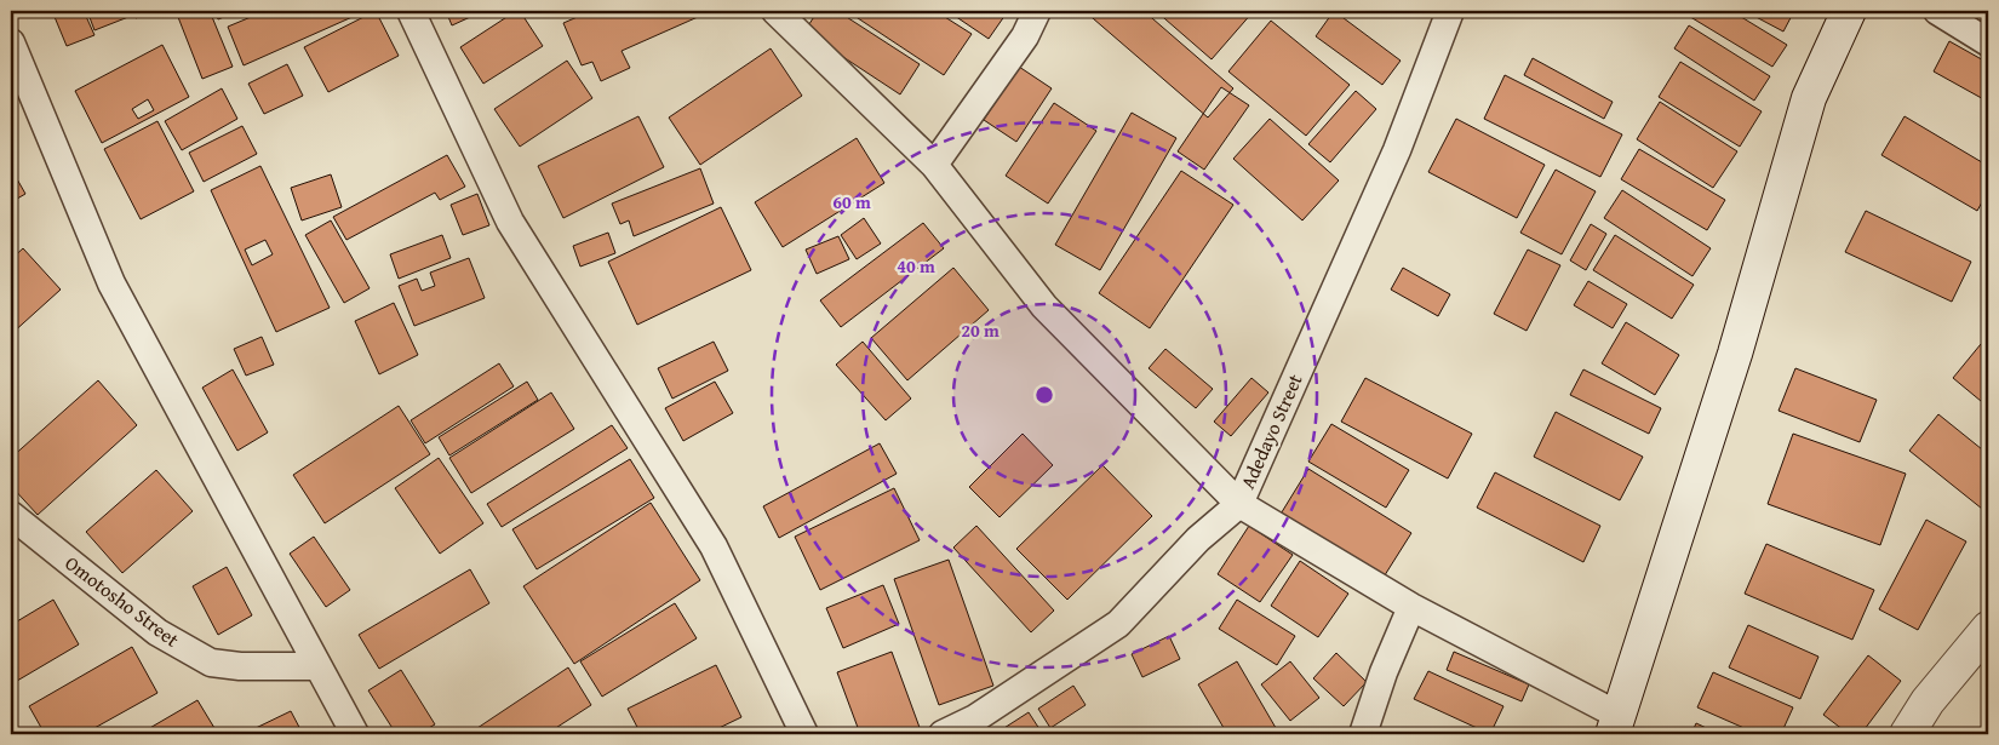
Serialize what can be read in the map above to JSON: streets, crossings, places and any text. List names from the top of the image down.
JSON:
{
  "streets": {
    "street": ["Adedayo Street", "Omotosho Street"]
  },
  "rings": ["60 m", "40 m", "20 m"]
}
